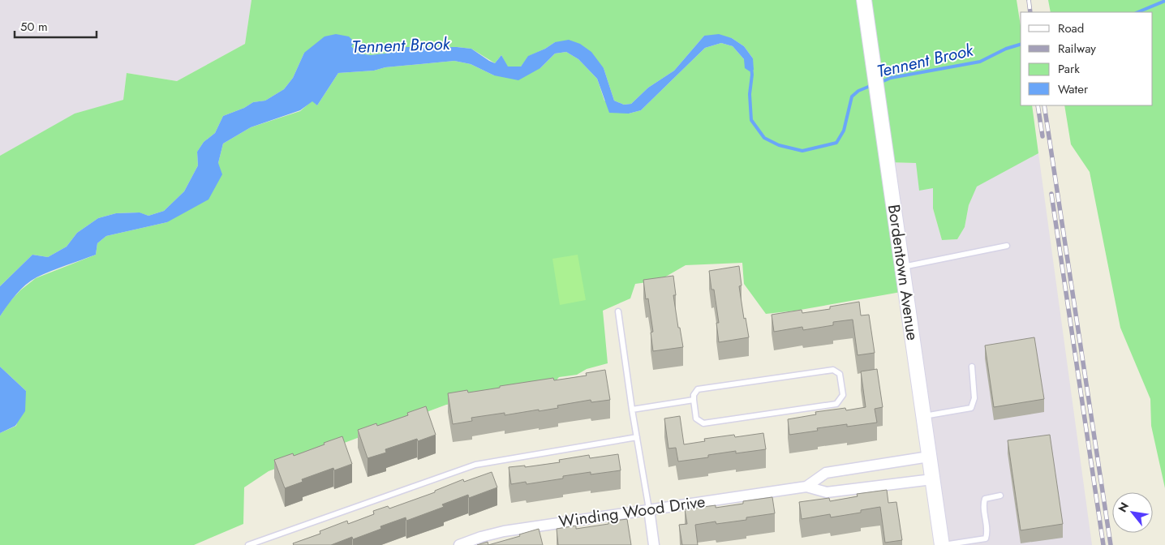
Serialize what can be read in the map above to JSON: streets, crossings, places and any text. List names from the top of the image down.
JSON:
{
  "streets": {
    "main road": ["Bordentown Avenue"],
    "street": ["Winding Wood Drive"]
  },
  "crossings": [
    ["Bordentown Avenue", "Winding Wood Drive"]
  ],
  "water": ["Tennent Brook"],
  "legend": [
    "Road",
    "Railway",
    "Park",
    "Water"
  ],
  "scale_bar": "50 m",
  "north": "top left"
}
